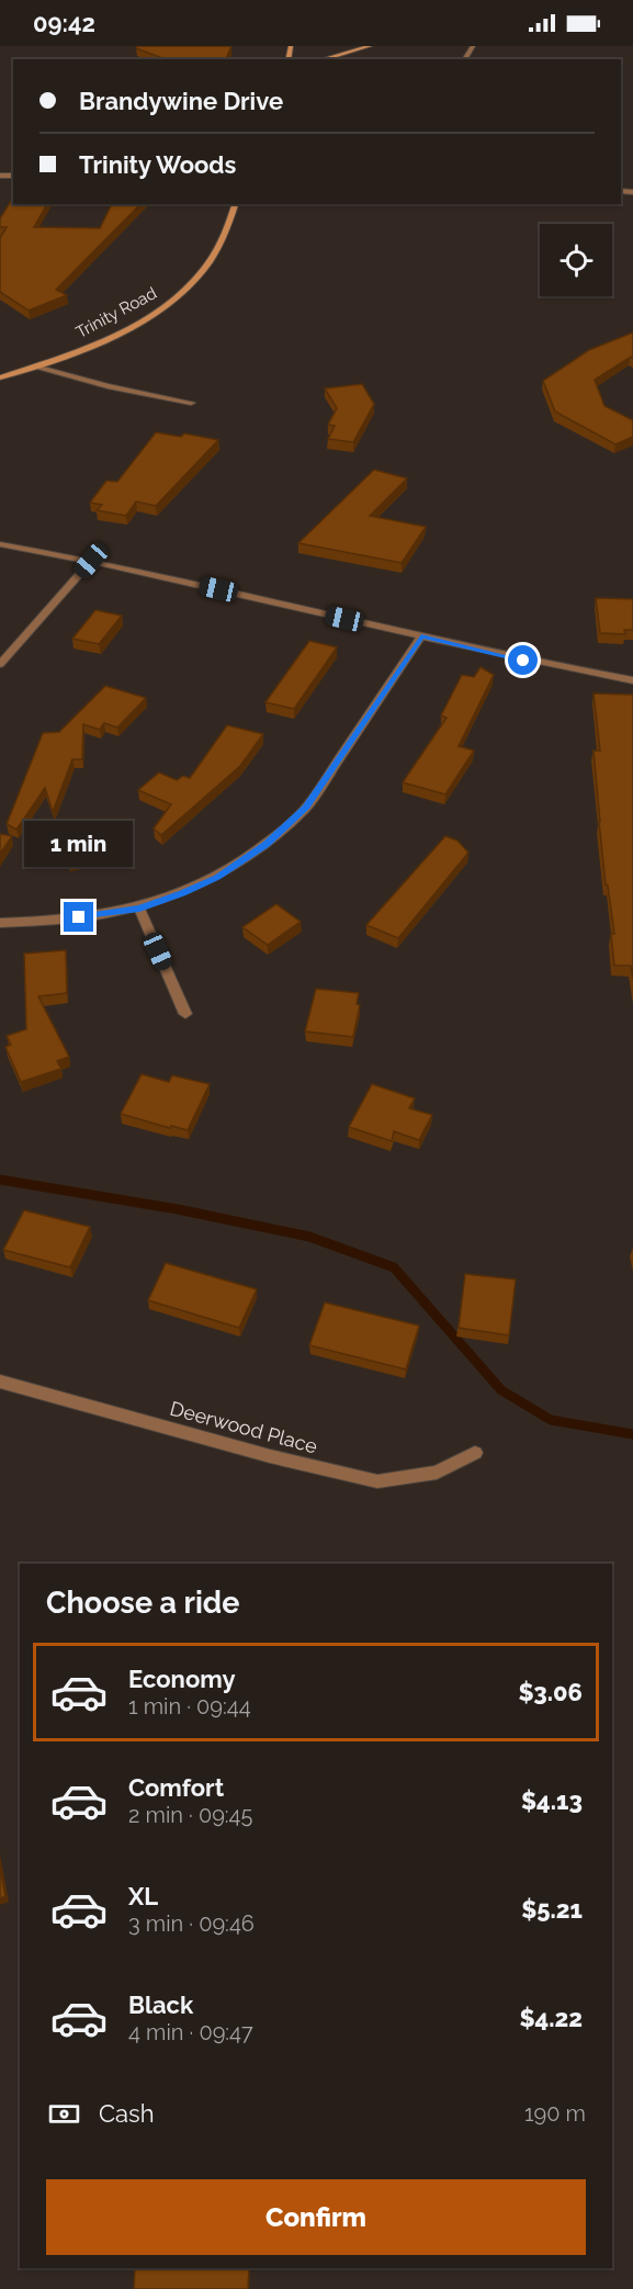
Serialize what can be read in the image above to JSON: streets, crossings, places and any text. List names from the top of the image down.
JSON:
{
  "streets": {
    "main road": ["Trinity Road"],
    "street": ["Deerwood Place"]
  },
  "page": {
    "status": "09:42",
    "banner": ["Brandywine Drive", "Trinity Woods"],
    "bubble": "1 min",
    "heading": "Choose a ride",
    "list": [
      {
        "name": "Economy",
        "note": "1 min · 09:44",
        "value": "$3.06"
      },
      {
        "name": "Comfort",
        "note": "2 min · 09:45",
        "value": "$4.13"
      },
      {
        "name": "XL",
        "note": "3 min · 09:46",
        "value": "$5.21"
      },
      {
        "name": "Black",
        "note": "4 min · 09:47",
        "value": "$4.22"
      }
    ],
    "pay": ["Cash", "190 m"],
    "buttons": "Confirm"
  }
}
